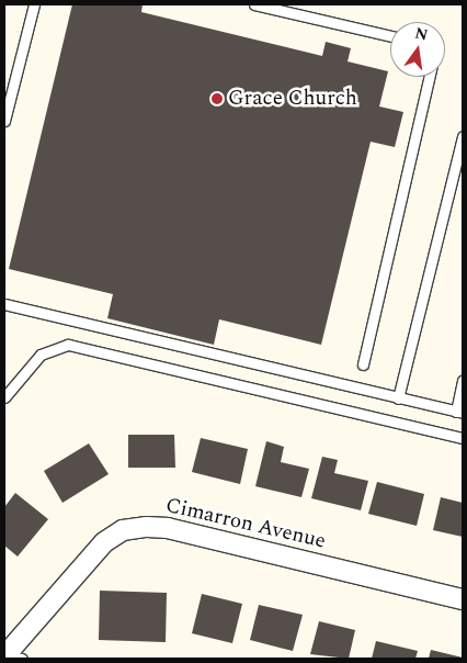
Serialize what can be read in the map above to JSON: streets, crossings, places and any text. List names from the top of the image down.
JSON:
{
  "streets": {
    "street": ["Cimarron Avenue"]
  },
  "places": ["Grace Church"],
  "north": "top"
}
